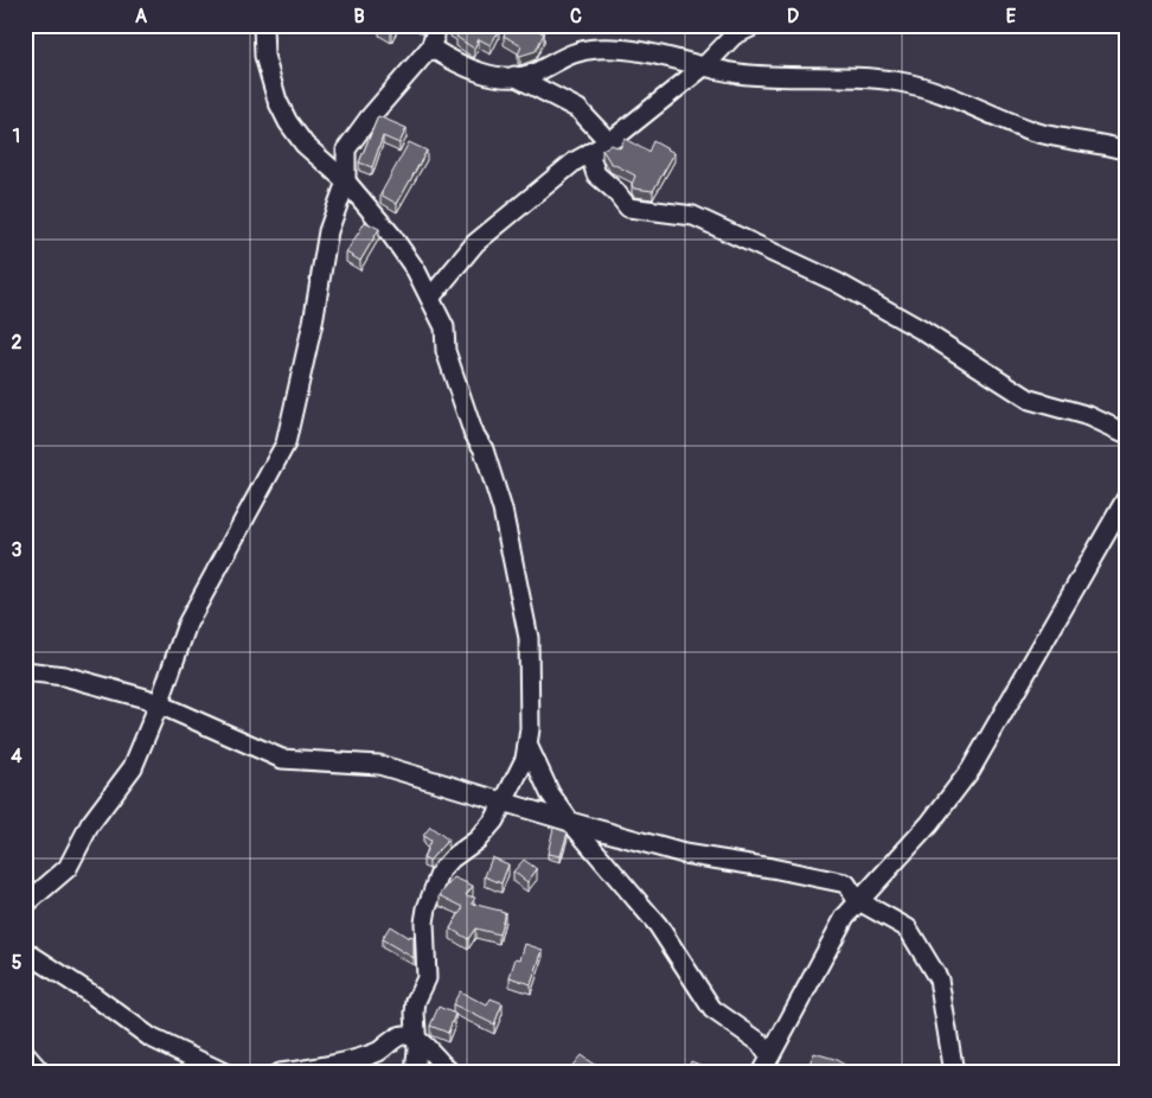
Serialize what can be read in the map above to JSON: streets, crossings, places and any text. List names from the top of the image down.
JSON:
{
  "grid": {
    "columns": [
      "A",
      "B",
      "C",
      "D",
      "E"
    ],
    "rows": [
      "1",
      "2",
      "3",
      "4",
      "5"
    ]
  }
}
